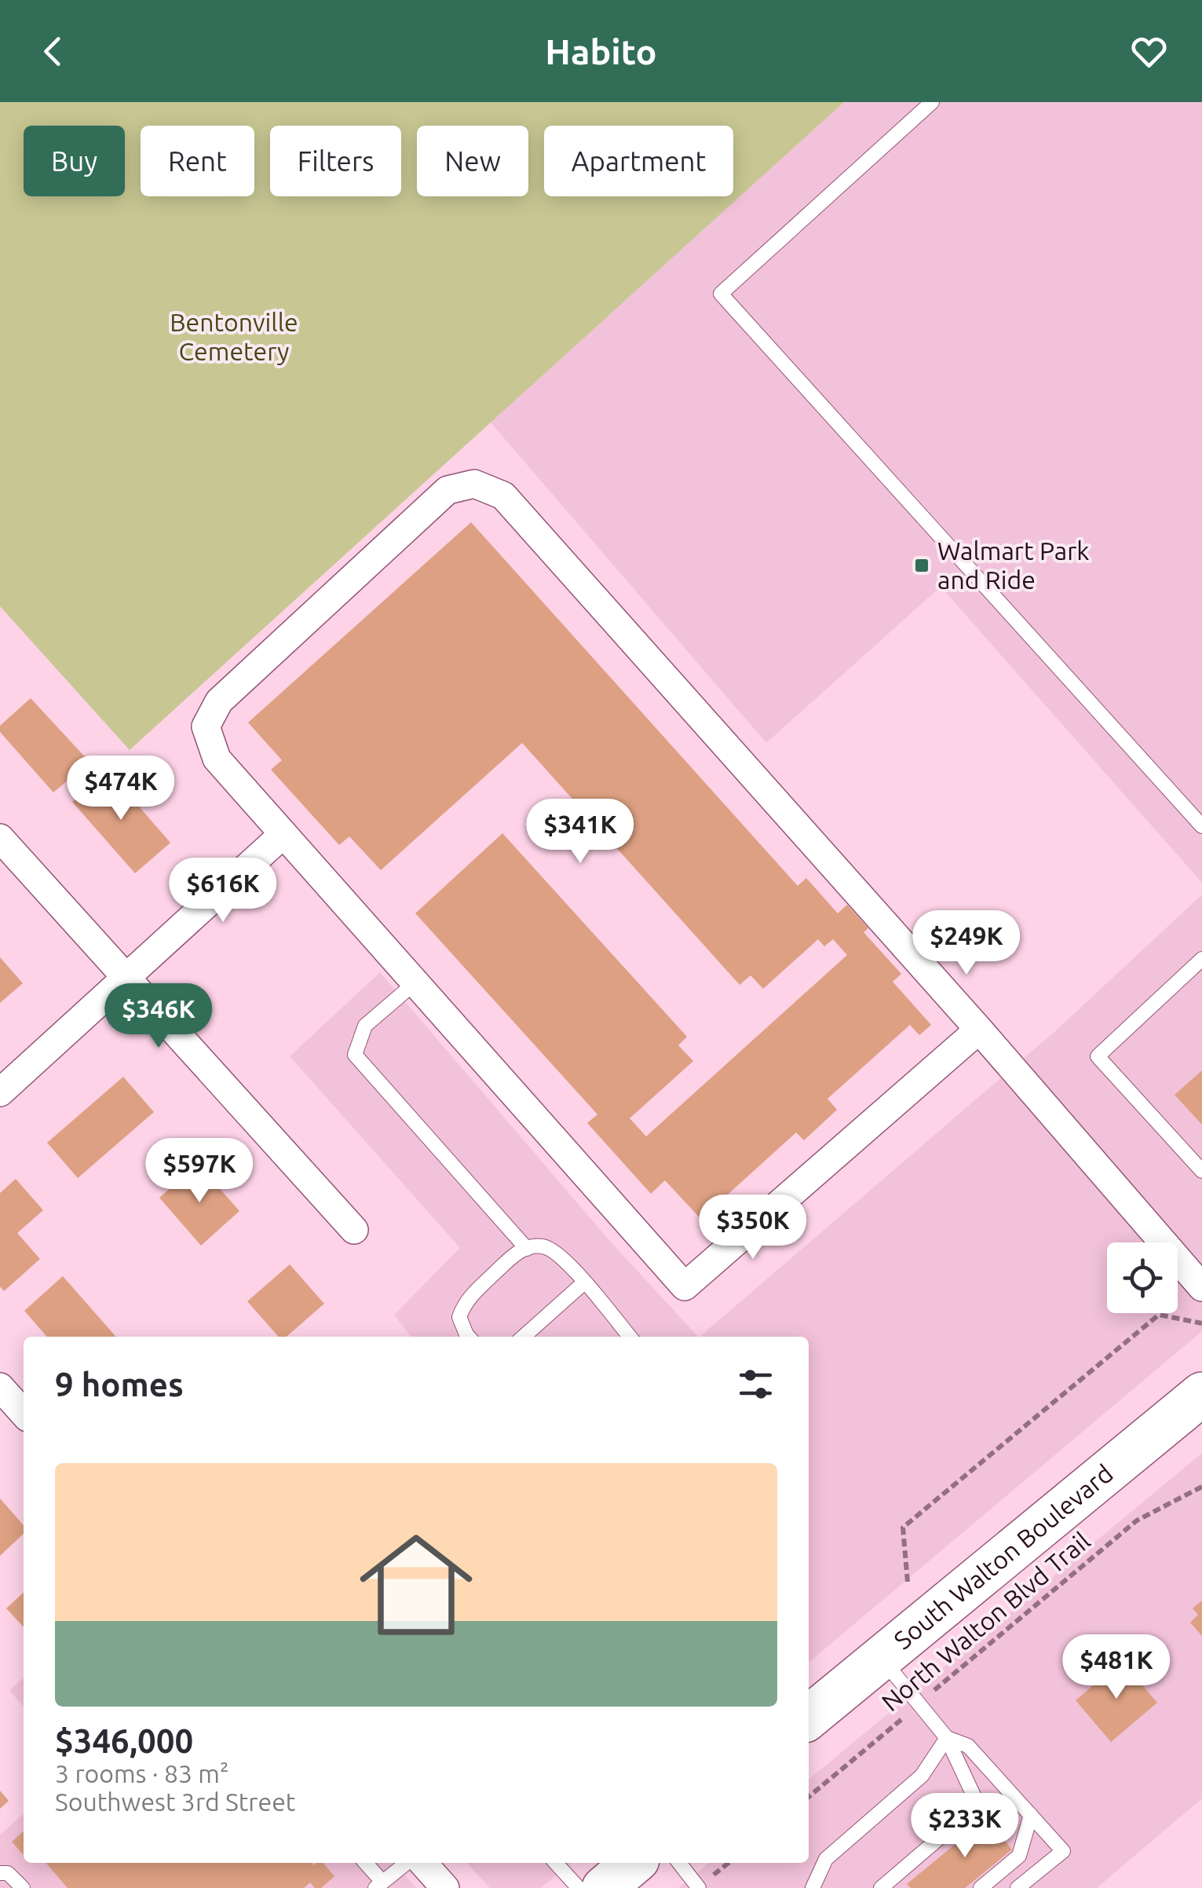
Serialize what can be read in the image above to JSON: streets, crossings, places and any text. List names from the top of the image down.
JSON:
{
  "streets": {
    "main road": ["South Walton Boulevard"],
    "path": ["North Walton Blvd Trail"]
  },
  "parks": ["Bentonville Cemetery"],
  "places": {
    "transit": ["Walmart Park and Ride"]
  },
  "page": {
    "header": "Habito",
    "chip": [
      "Buy",
      "Rent",
      "Filters",
      "New",
      "Apartment"
    ],
    "price": [
      "$474K",
      "$341K",
      "$616K",
      "$249K",
      "$346K",
      "$597K",
      "$350K",
      "$481K",
      "$233K"
    ],
    "heading": "9 homes",
    "list": [
      {
        "name": "$346,000",
        "note": "3 rooms · 83 m² · Southwest 3rd Street"
      }
    ]
  }
}
